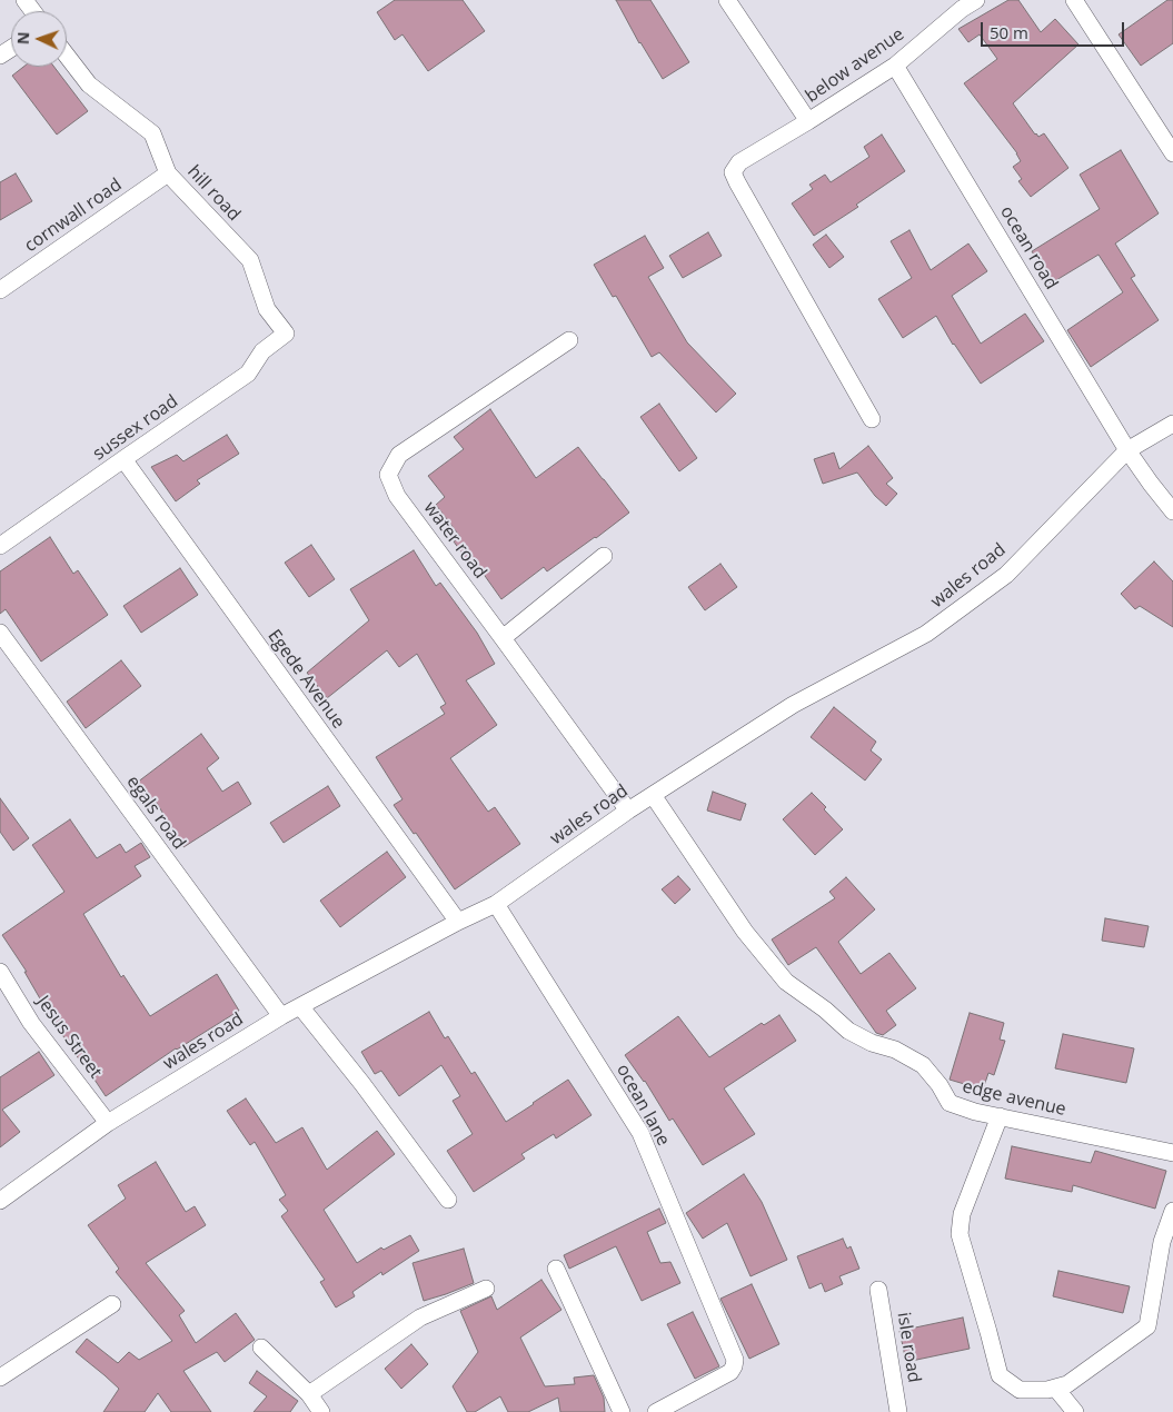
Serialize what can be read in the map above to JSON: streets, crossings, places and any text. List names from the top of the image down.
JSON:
{
  "streets": {
    "street": [
      "below avenue",
      "hill road",
      "cornwall road",
      "ocean road",
      "sussex road",
      "water road",
      "wales road",
      "Egede Avenue",
      "egals road",
      "Jesus Street",
      "edge avenue",
      "ocean lane",
      "isle road"
    ]
  },
  "crossings": [
    ["below avenue", "ocean road"],
    ["hill road", "cornwall road"],
    ["hill road", "sussex road"],
    ["ocean road", "wales road"],
    ["sussex road", "Egede Avenue"],
    ["water road", "wales road"],
    ["wales road", "Egede Avenue"],
    ["wales road", "egals road"],
    ["wales road", "Jesus Street"],
    ["wales road", "edge avenue"],
    ["wales road", "ocean lane"]
  ],
  "scale_bar": "50 m",
  "north": "left"
}
